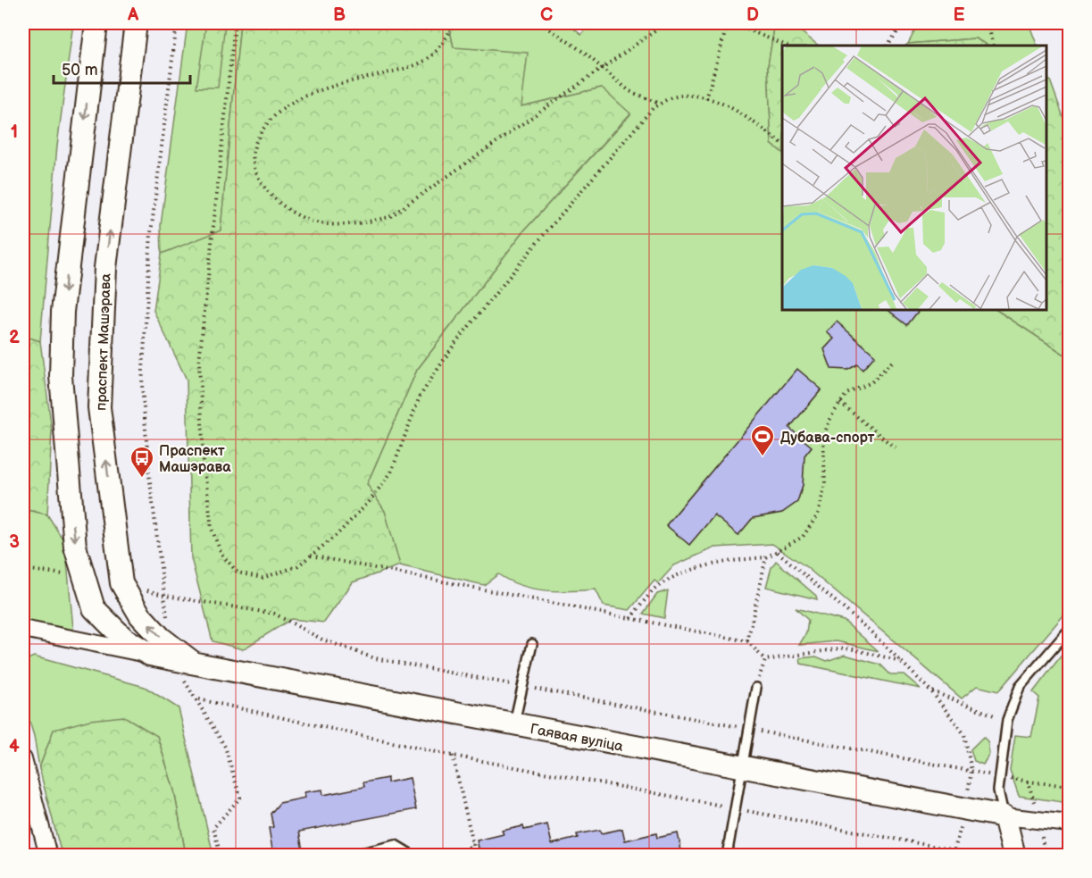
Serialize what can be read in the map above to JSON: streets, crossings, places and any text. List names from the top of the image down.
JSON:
{
  "streets": {
    "main road": ["праспект Машэрава", "Гаявая вуліца"]
  },
  "crossings": [
    ["праспект Машэрава", "Гаявая вуліца"]
  ],
  "places": {
    "sports": ["Дубава-спорт"],
    "bus stop": ["Праспект Машэрава"]
  },
  "scale_bar": "50 m",
  "grid": {
    "columns": [
      "A",
      "B",
      "C",
      "D",
      "E"
    ],
    "rows": [
      "1",
      "2",
      "3",
      "4"
    ]
  }
}
